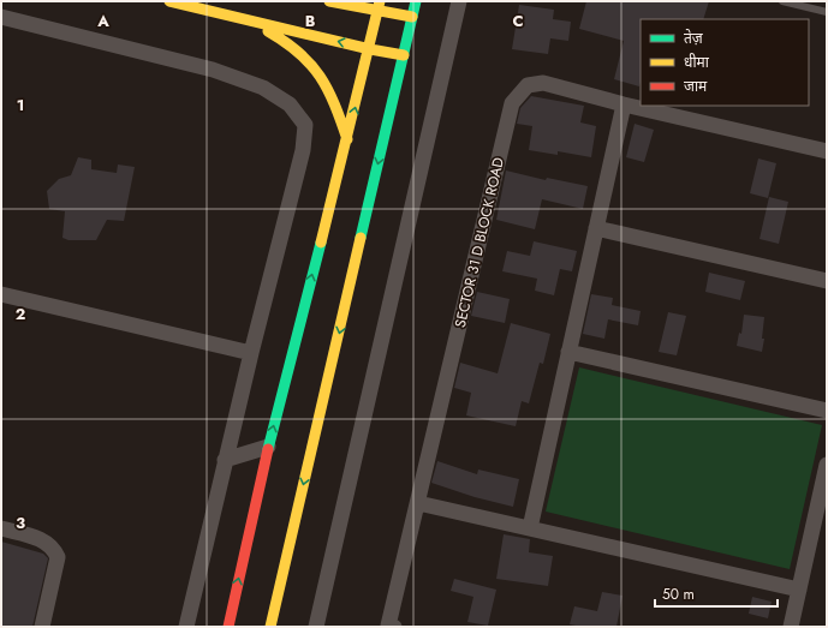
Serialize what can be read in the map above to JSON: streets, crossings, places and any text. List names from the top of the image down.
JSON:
{
  "streets": {
    "street": ["SECTOR 31 D BLOCK ROAD"]
  },
  "legend": ["तेज़", "धीमा", "जाम"],
  "scale_bar": "50 m",
  "grid": {
    "columns": ["A", "B", "C"],
    "rows": ["1", "2", "3"]
  }
}
